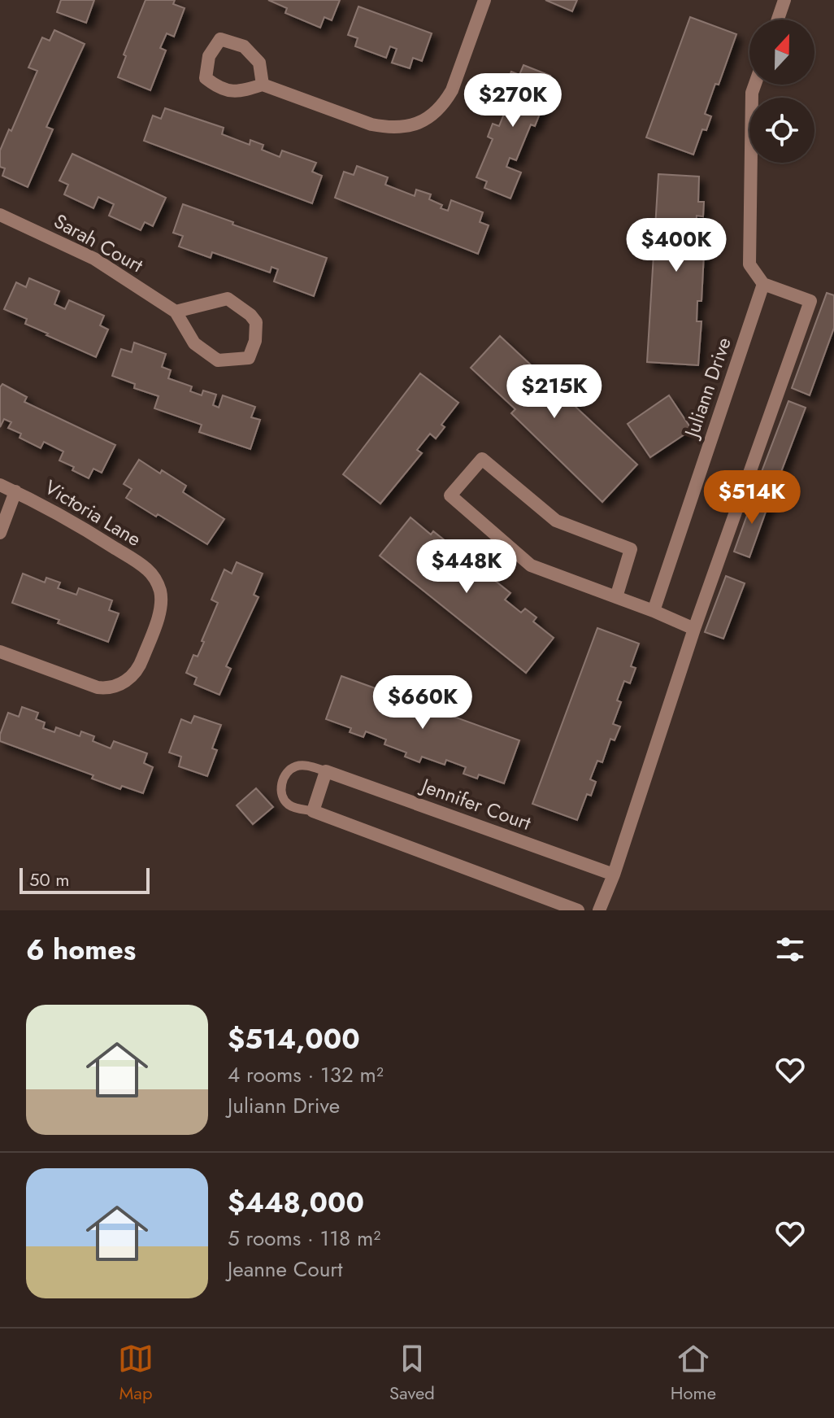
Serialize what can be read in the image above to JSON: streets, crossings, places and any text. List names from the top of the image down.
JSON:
{
  "streets": {
    "street": [
      "Sarah Court",
      "Juliann Drive",
      "Victoria Lane",
      "Jennifer Court"
    ]
  },
  "scale_bar": "50 m",
  "north": "top",
  "page": {
    "price": [
      "$270K",
      "$400K",
      "$215K",
      "$514K",
      "$448K",
      "$660K"
    ],
    "scale": "50 m",
    "heading": "6 homes",
    "list": [
      {
        "name": "$514,000",
        "note": "4 rooms · 132 m² · Juliann Drive"
      },
      {
        "name": "$448,000",
        "note": "5 rooms · 118 m² · Jeanne Court"
      }
    ],
    "tabs": ["Map", "Saved", "Home"]
  }
}
